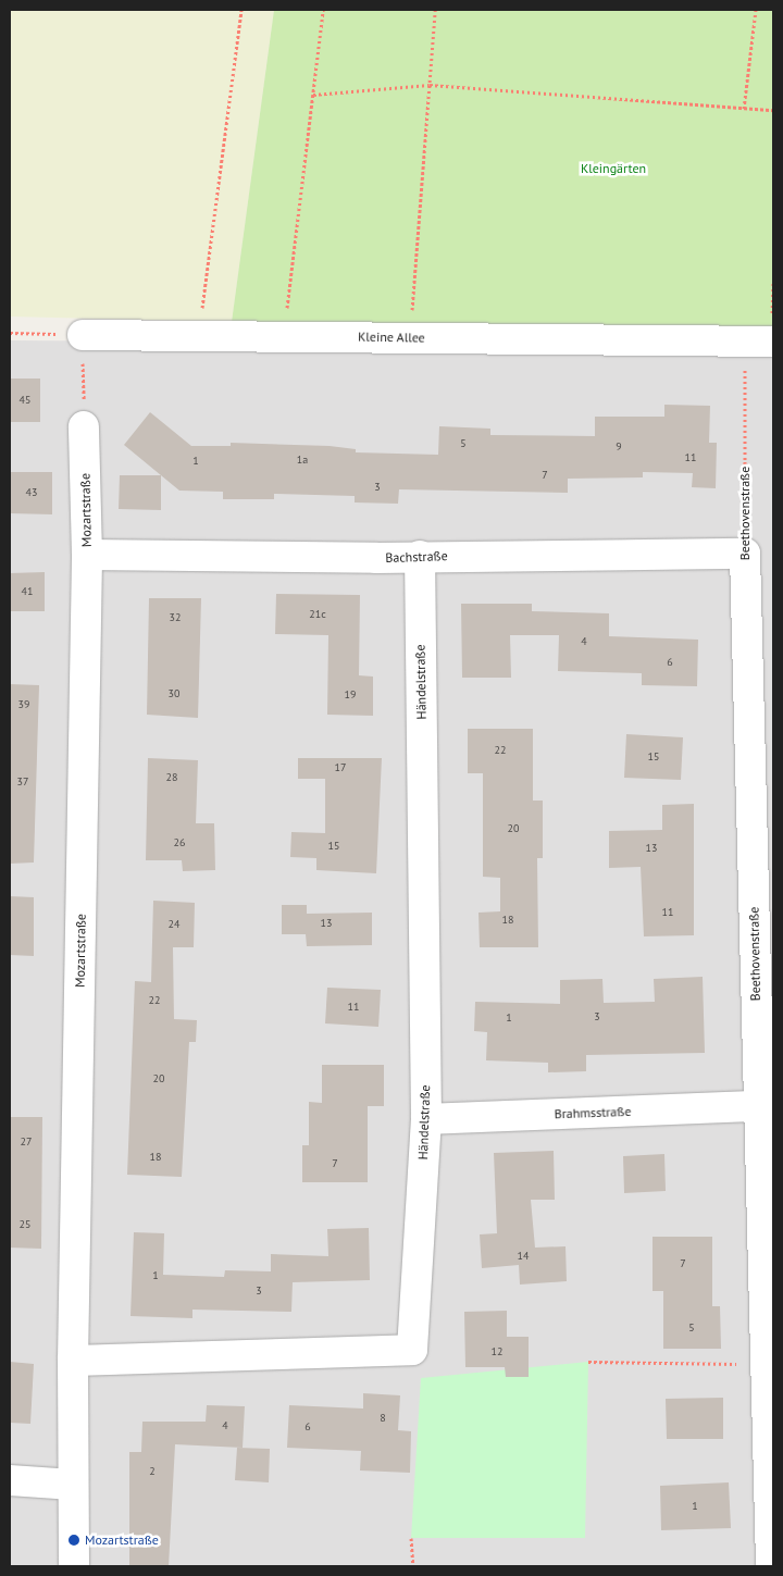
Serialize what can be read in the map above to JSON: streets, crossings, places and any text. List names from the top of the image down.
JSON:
{
  "streets": {
    "street": [
      "Kleine Allee",
      "Mozartstraße",
      "Beethovenstraße",
      "Bachstraße",
      "Händelstraße",
      "Brahmsstraße"
    ]
  },
  "crossings": [
    ["Kleine Allee", "Beethovenstraße"],
    ["Mozartstraße", "Bachstraße"],
    ["Mozartstraße", "Händelstraße"],
    ["Beethovenstraße", "Bachstraße"],
    ["Beethovenstraße", "Brahmsstraße"],
    ["Bachstraße", "Händelstraße"],
    ["Händelstraße", "Brahmsstraße"]
  ],
  "parks": ["Kleingärten"],
  "places": ["Mozartstraße"],
  "house_numbers": [
    "45",
    "5",
    "9",
    "11",
    "1a",
    "1",
    "7",
    "3",
    "43",
    "41",
    "21c",
    "32",
    "4",
    "6",
    "30",
    "19",
    "39",
    "22",
    "15",
    "17",
    "28",
    "37",
    "20",
    "26",
    "15",
    "13",
    "11",
    "18",
    "13",
    "24",
    "22",
    "11",
    "3",
    "1",
    "20",
    "27",
    "18",
    "7",
    "25",
    "14",
    "7",
    "1",
    "3",
    "5",
    "12",
    "8",
    "4",
    "6",
    "2",
    "1"
  ]
}
